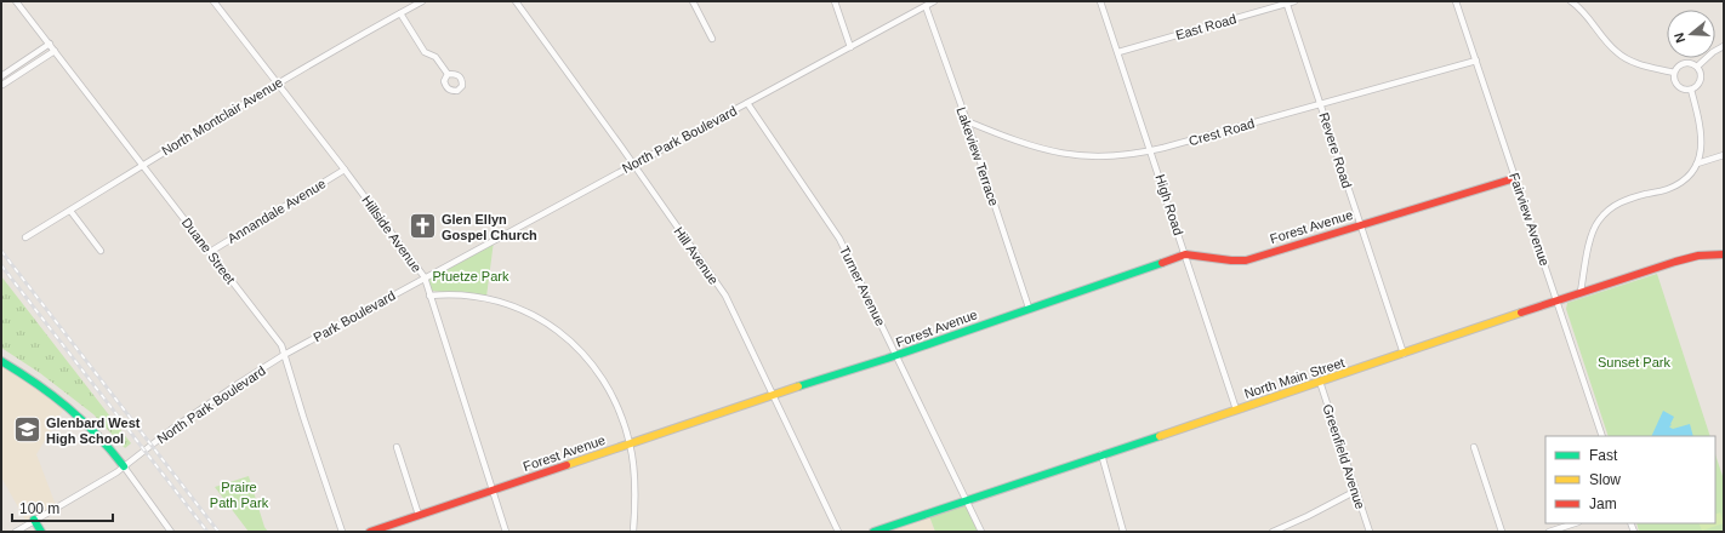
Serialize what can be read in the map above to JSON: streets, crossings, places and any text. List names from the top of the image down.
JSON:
{
  "streets": {
    "street": [
      "East Road",
      "North Montclair Avenue",
      "Crest Road",
      "North Park Boulevard",
      "Revere Road",
      "Lakeview Terrace",
      "High Road",
      "Annandale Avenue",
      "Fairview Avenue",
      "Forest Avenue",
      "Hillside Avenue",
      "Duane Street",
      "Hill Avenue",
      "Turner Avenue",
      "Park Boulevard",
      "North Main Street",
      "Greenfield Avenue"
    ]
  },
  "crossings": [
    ["East Road", "Revere Road"],
    ["East Road", "High Road"],
    ["North Montclair Avenue", "Hillside Avenue"],
    ["North Montclair Avenue", "Duane Street"],
    ["Crest Road", "Revere Road"],
    ["Crest Road", "Lakeview Terrace"],
    ["Crest Road", "High Road"],
    ["Crest Road", "Fairview Avenue"],
    ["North Park Boulevard", "Lakeview Terrace"],
    ["North Park Boulevard", "Hillside Avenue"],
    ["North Park Boulevard", "Duane Street"],
    ["North Park Boulevard", "Hill Avenue"],
    ["North Park Boulevard", "Turner Avenue"],
    ["North Park Boulevard", "Park Boulevard"],
    ["Revere Road", "Forest Avenue"],
    ["Revere Road", "North Main Street"],
    ["Lakeview Terrace", "Forest Avenue"],
    ["High Road", "Forest Avenue"],
    ["High Road", "North Main Street"],
    ["Annandale Avenue", "Hillside Avenue"],
    ["Annandale Avenue", "Duane Street"],
    ["Fairview Avenue", "Forest Avenue"],
    ["Fairview Avenue", "North Main Street"],
    ["Forest Avenue", "Hillside Avenue"],
    ["Forest Avenue", "Hill Avenue"],
    ["Forest Avenue", "Turner Avenue"],
    ["Hillside Avenue", "Park Boulevard"],
    ["Duane Street", "Park Boulevard"],
    ["Turner Avenue", "North Main Street"],
    ["North Main Street", "Greenfield Avenue"]
  ],
  "parks": ["Pfuetze Park", "Sunset Park", "Praire Path Park"],
  "places": {
    "church": ["Glen Ellyn Gospel Church"],
    "school or university": ["Glenbard West High School"]
  },
  "legend": ["Fast", "Slow", "Jam"],
  "scale_bar": "100 m",
  "north": "left"
}
